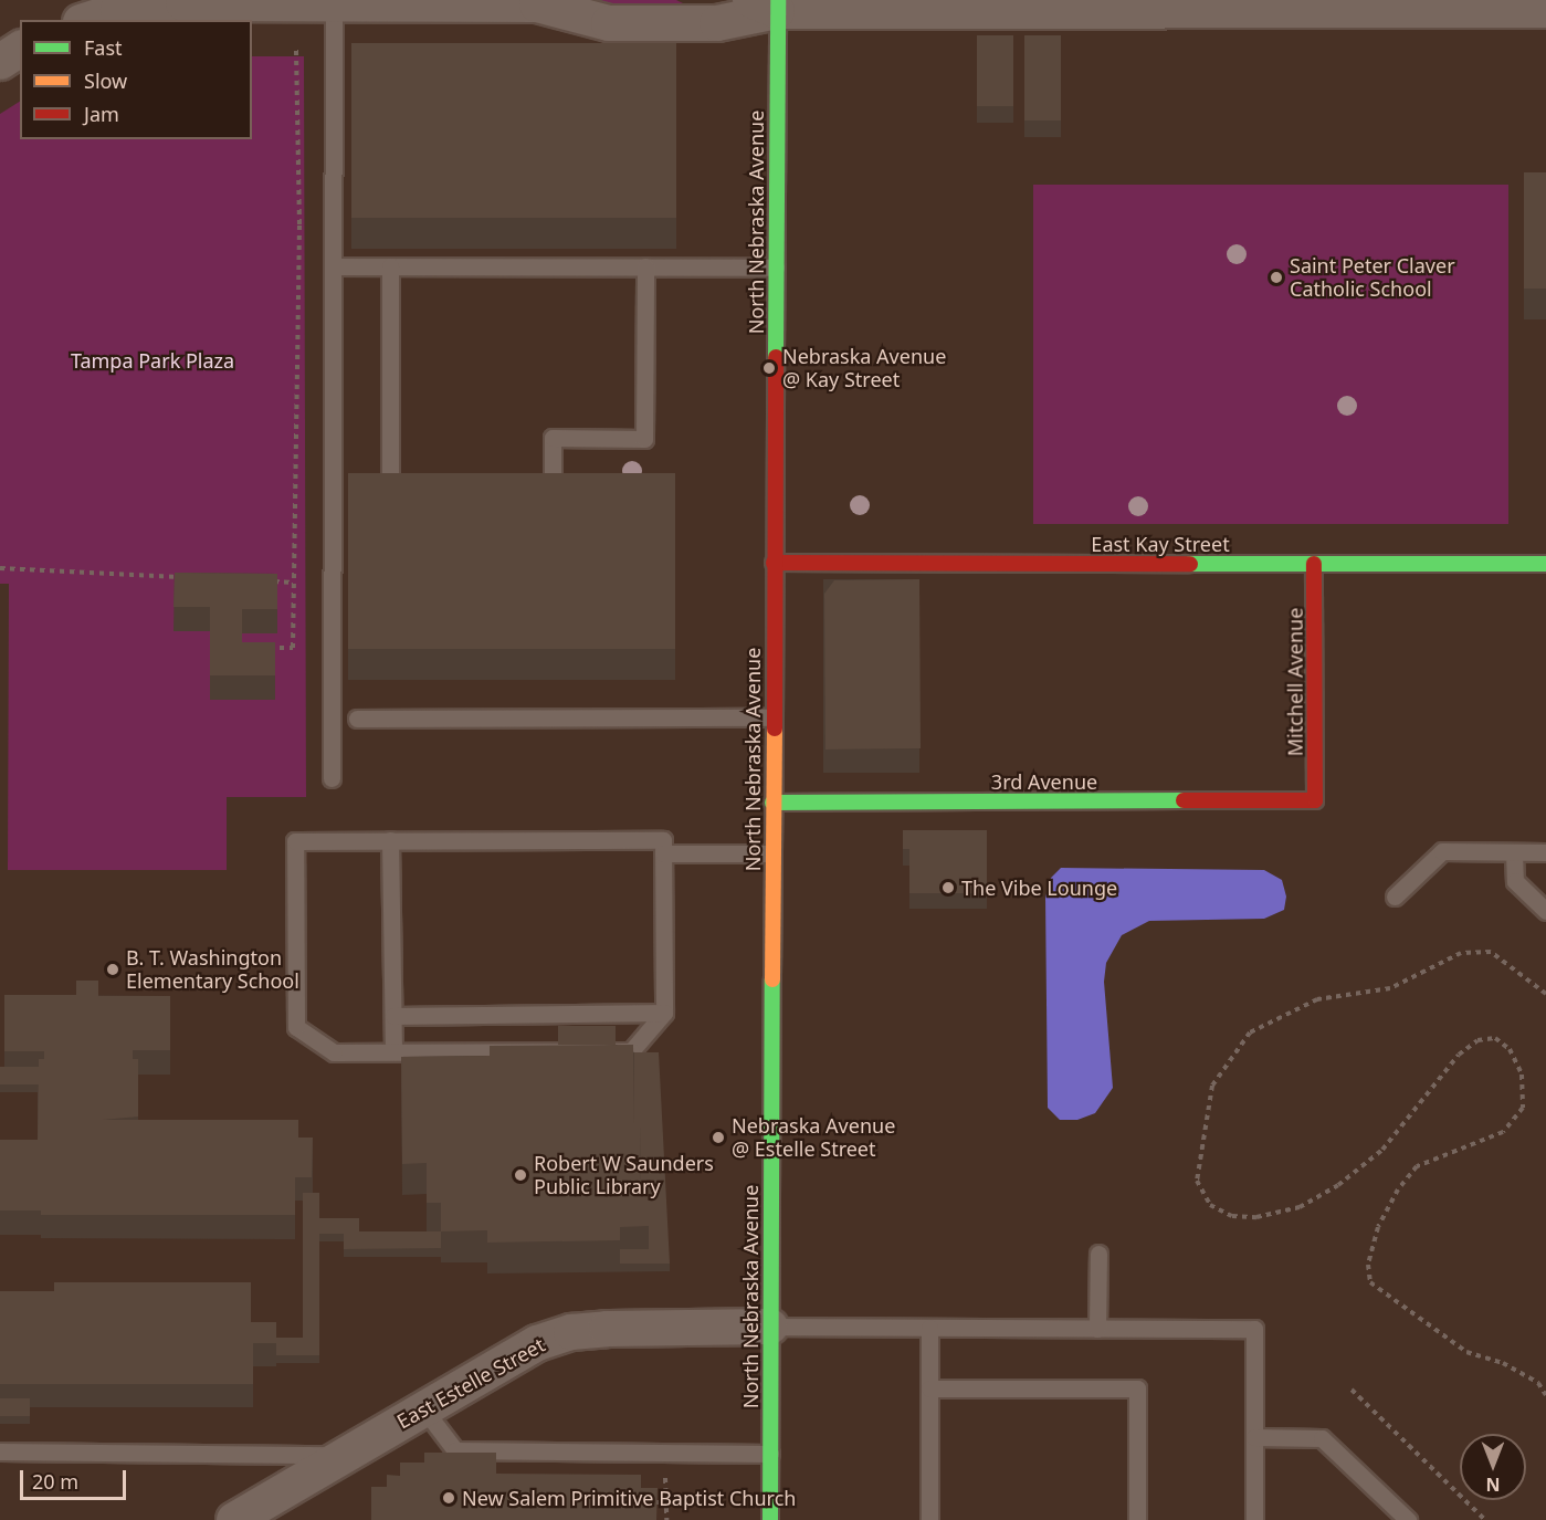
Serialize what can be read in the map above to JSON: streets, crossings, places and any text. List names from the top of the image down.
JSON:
{
  "streets": {
    "street": [
      "North Nebraska Avenue",
      "East Kay Street",
      "Mitchell Avenue",
      "3rd Avenue",
      "East Estelle Street"
    ]
  },
  "crossings": [
    ["North Nebraska Avenue", "East Kay Street"],
    ["North Nebraska Avenue", "3rd Avenue"],
    ["North Nebraska Avenue", "East Estelle Street"],
    ["East Kay Street", "Mitchell Avenue"],
    ["Mitchell Avenue", "3rd Avenue"]
  ],
  "parks": ["Tampa Park Plaza"],
  "places": [
    "Saint Peter Claver Catholic School",
    "Nebraska Avenue @ Kay Street",
    "The Vibe Lounge",
    "B. T. Washington Elementary School",
    "Nebraska Avenue @ Estelle Street",
    "Robert W Saunders Public Library",
    "New Salem Primitive Baptist Church"
  ],
  "legend": ["Fast", "Slow", "Jam"],
  "scale_bar": "20 m",
  "north": "bottom"
}
